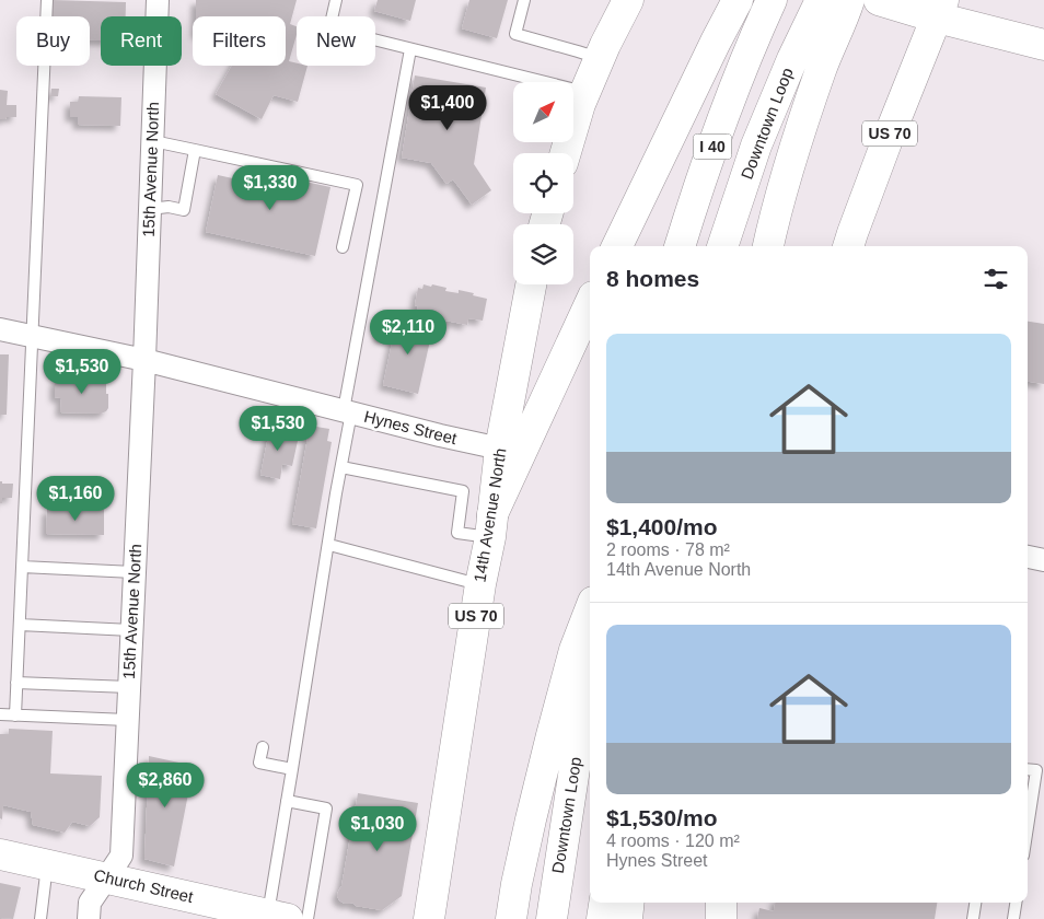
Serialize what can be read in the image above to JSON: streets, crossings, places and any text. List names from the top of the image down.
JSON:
{
  "streets": {
    "main road": [
      "Downtown Loop",
      "US 70",
      "I 40",
      "14th Avenue North",
      "Church Street"
    ],
    "street": ["15th Avenue North", "Hynes Street"]
  },
  "crossings": [
    ["15th Avenue North", "Hynes Street"],
    ["15th Avenue North", "Church Street"],
    ["Hynes Street", "14th Avenue North"]
  ],
  "north": "top right",
  "page": {
    "chip": [
      "Buy",
      "Rent",
      "Filters",
      "New"
    ],
    "price": [
      "$1,400",
      "$1,330",
      "$2,110",
      "$1,530",
      "$1,530",
      "$1,160",
      "$2,860",
      "$1,030"
    ],
    "heading": "8 homes",
    "list": [
      {
        "name": "$1,400/mo",
        "note": "2 rooms · 78 m² · 14th Avenue North"
      },
      {
        "name": "$1,530/mo",
        "note": "4 rooms · 120 m² · Hynes Street"
      }
    ]
  }
}
